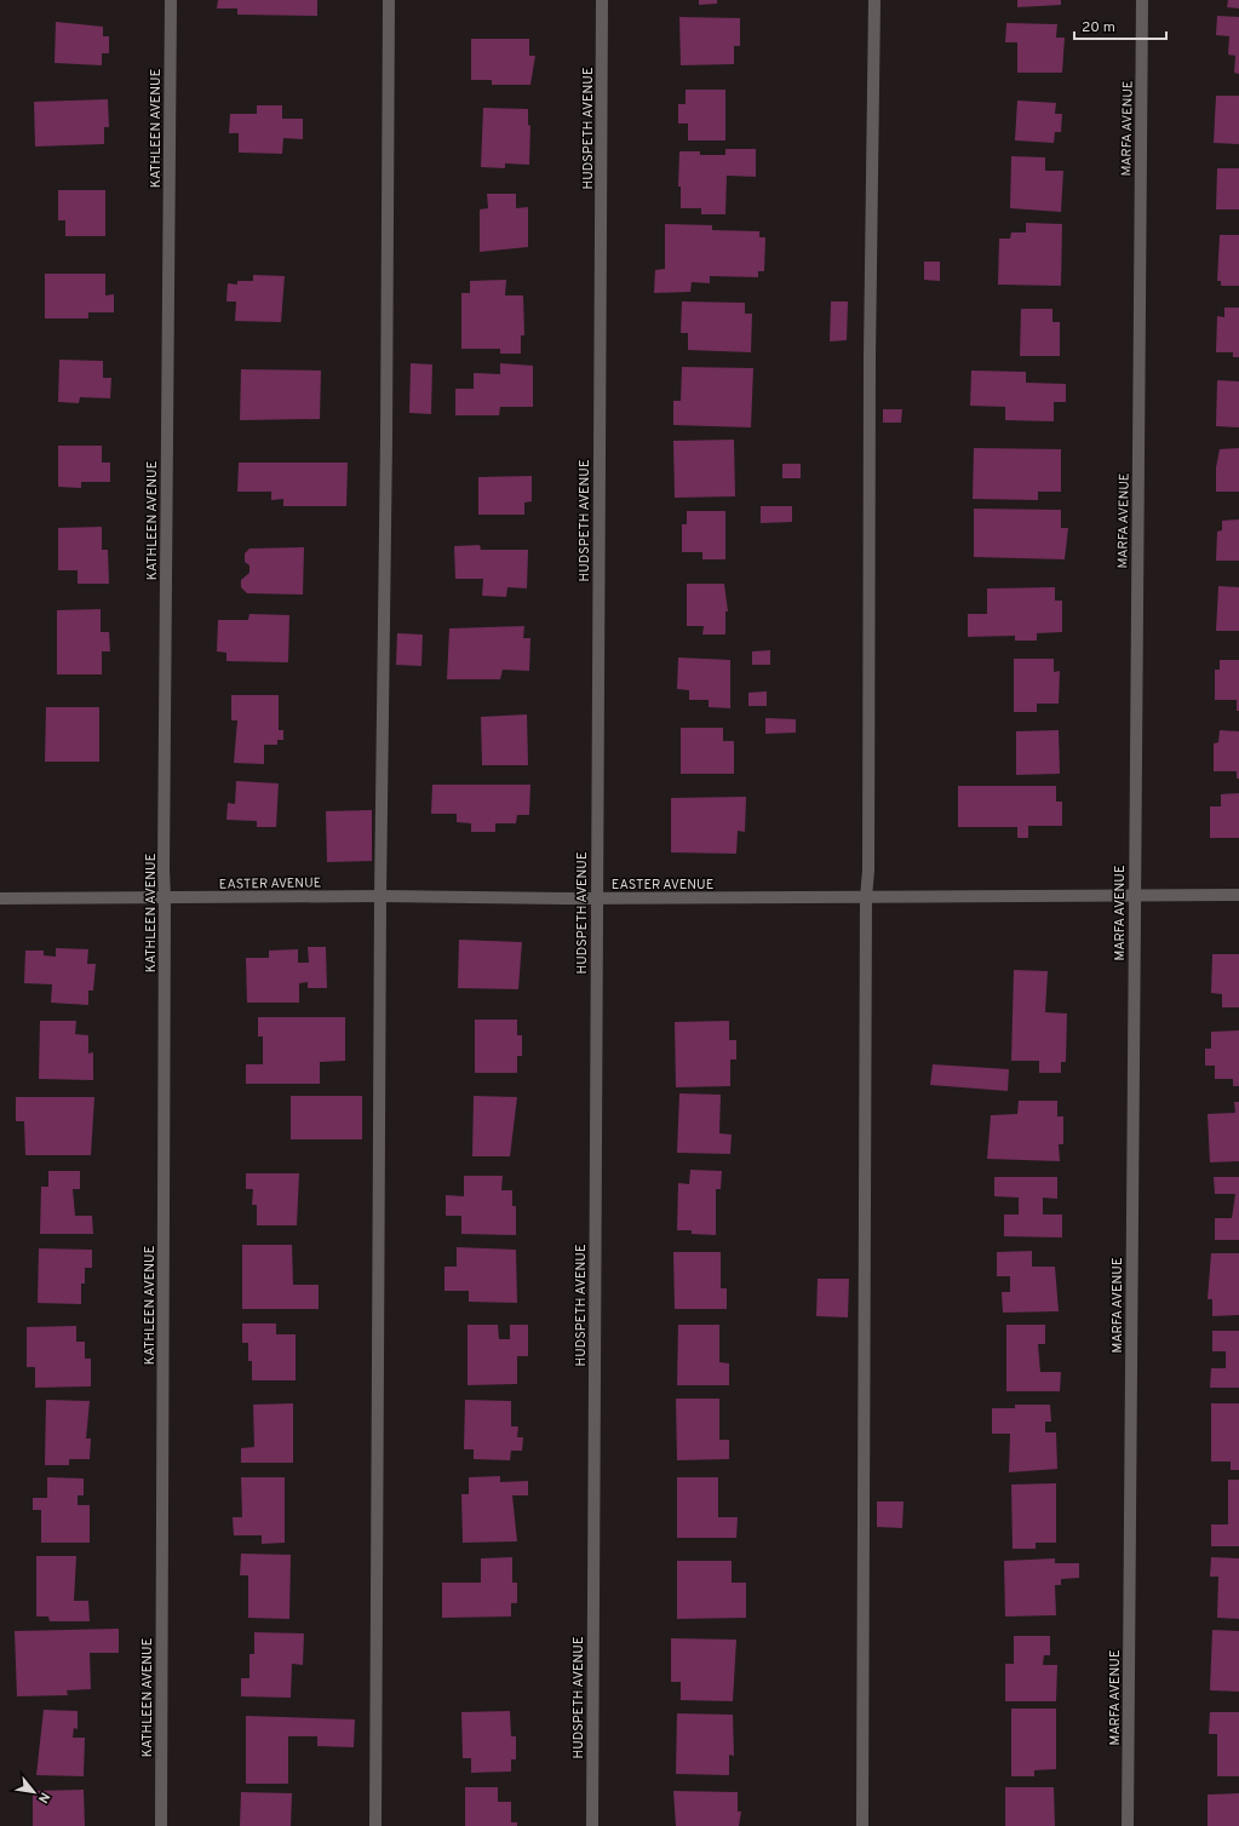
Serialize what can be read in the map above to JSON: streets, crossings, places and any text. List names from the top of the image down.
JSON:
{
  "streets": {
    "street": [
      "KATHLEEN AVENUE",
      "HUDSPETH AVENUE",
      "MARFA AVENUE",
      "EASTER AVENUE"
    ]
  },
  "crossings": [
    ["KATHLEEN AVENUE", "EASTER AVENUE"],
    ["HUDSPETH AVENUE", "EASTER AVENUE"],
    ["MARFA AVENUE", "EASTER AVENUE"]
  ],
  "scale_bar": "20 m",
  "north": "bottom right"
}
